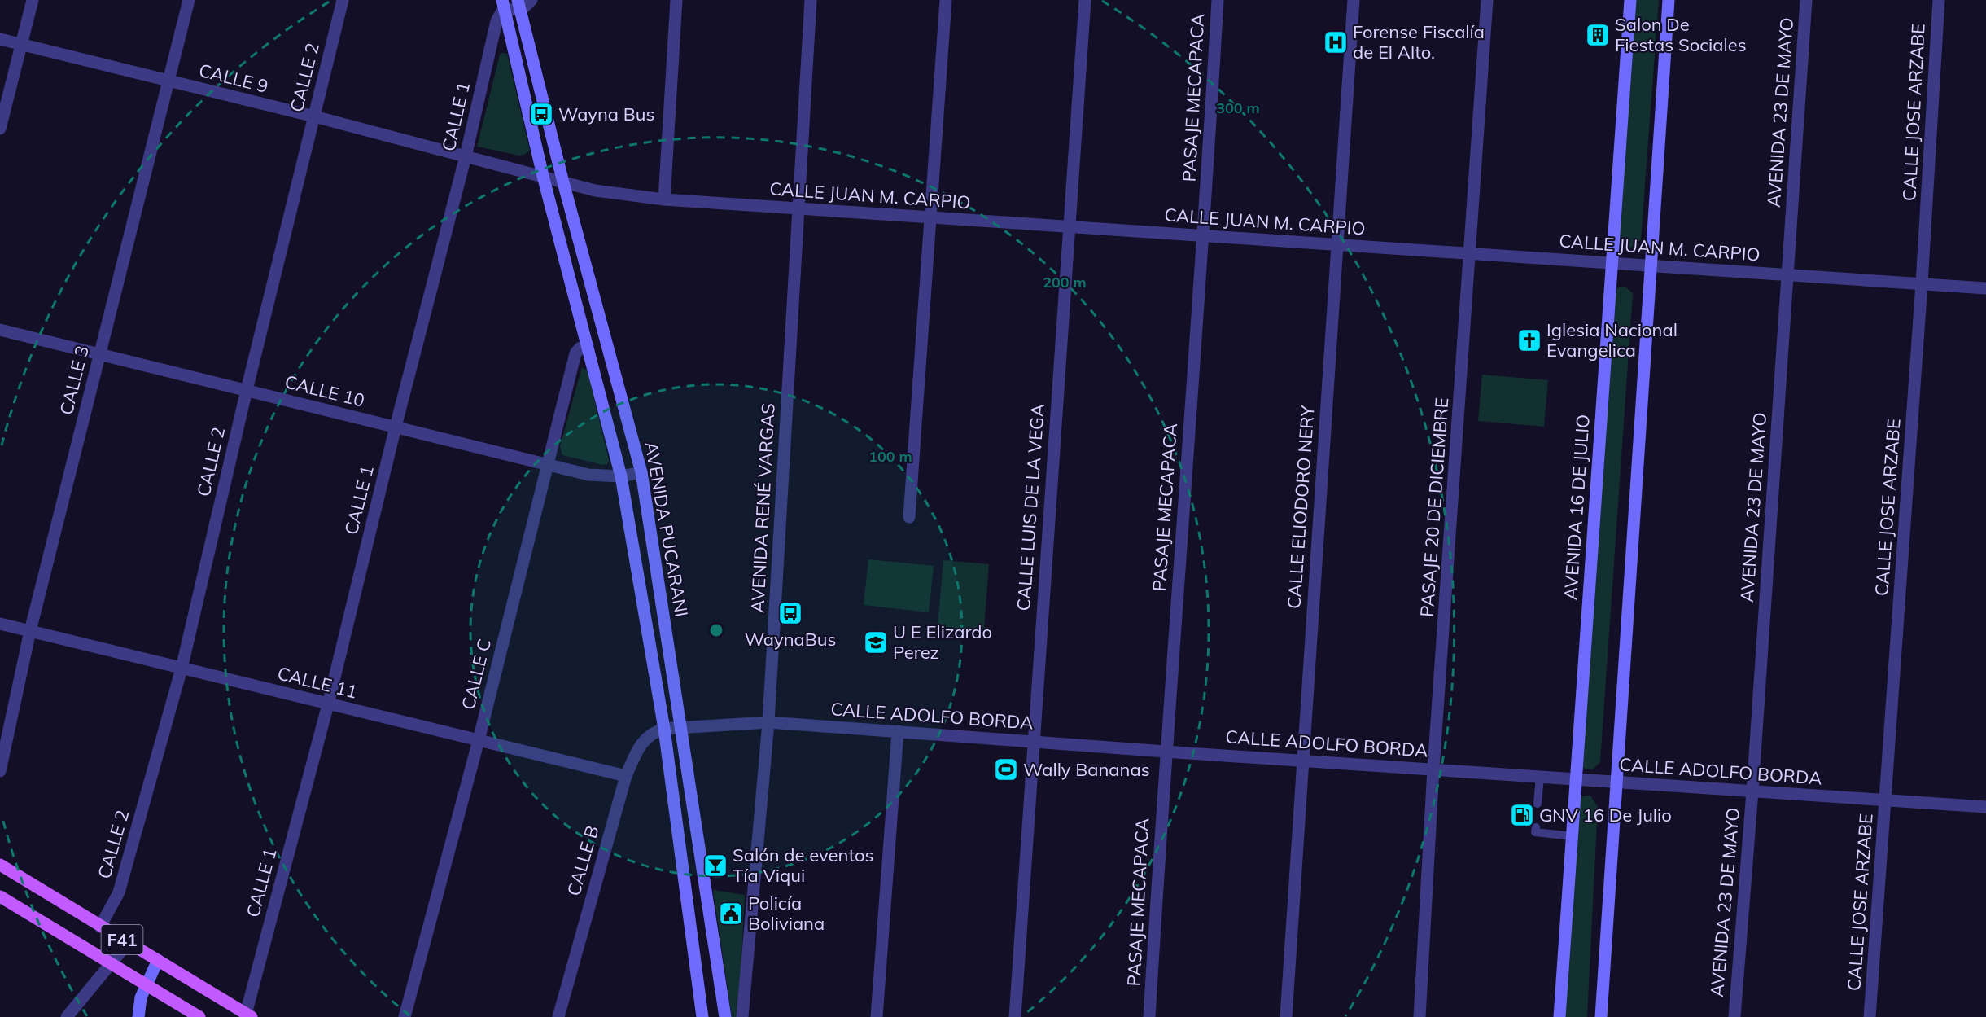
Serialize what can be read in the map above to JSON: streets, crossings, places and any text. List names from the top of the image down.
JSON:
{
  "streets": {
    "main road": ["AVENIDA 16 DE JULIO", "AVENIDA PUCARANI", "F41"],
    "street": [
      "CALLE 2",
      "CALLE 9",
      "PASAJE MECAPACA",
      "AVENIDA 23 DE MAYO",
      "CALLE JOSE ARZABE",
      "CALLE 1",
      "CALLE JUAN M. CARPIO",
      "CALLE 3",
      "CALLE 10",
      "CALLE LUIS DE LA VEGA",
      "CALLE ELIODORO NERY",
      "PASAJE 20 DE DICIEMBRE",
      "AVENIDA RENÉ VARGAS",
      "CALLE C",
      "CALLE 11",
      "CALLE ADOLFO BORDA",
      "CALLE B"
    ]
  },
  "crossings": [
    ["CALLE 2", "CALLE 9"],
    ["CALLE 2", "CALLE 10"],
    ["CALLE 2", "CALLE 11"],
    ["CALLE 2", "F41"],
    ["CALLE 9", "CALLE 1"],
    ["CALLE 9", "CALLE JUAN M. CARPIO"],
    ["CALLE 9", "CALLE 3"],
    ["CALLE 9", "AVENIDA PUCARANI"],
    ["PASAJE MECAPACA", "CALLE JUAN M. CARPIO"],
    ["PASAJE MECAPACA", "CALLE ADOLFO BORDA"],
    ["AVENIDA 23 DE MAYO", "CALLE JUAN M. CARPIO"],
    ["AVENIDA 23 DE MAYO", "CALLE ADOLFO BORDA"],
    ["CALLE JOSE ARZABE", "CALLE JUAN M. CARPIO"],
    ["CALLE JOSE ARZABE", "CALLE ADOLFO BORDA"],
    ["CALLE 1", "CALLE 10"],
    ["CALLE 1", "AVENIDA PUCARANI"],
    ["CALLE 1", "CALLE 11"],
    ["CALLE 1", "F41"],
    ["CALLE JUAN M. CARPIO", "CALLE LUIS DE LA VEGA"],
    ["CALLE JUAN M. CARPIO", "CALLE ELIODORO NERY"],
    ["CALLE JUAN M. CARPIO", "PASAJE 20 DE DICIEMBRE"],
    ["CALLE JUAN M. CARPIO", "AVENIDA 16 DE JULIO"],
    ["CALLE JUAN M. CARPIO", "AVENIDA RENÉ VARGAS"],
    ["CALLE JUAN M. CARPIO", "AVENIDA PUCARANI"],
    ["CALLE 3", "CALLE 10"],
    ["CALLE 3", "CALLE 11"],
    ["CALLE 10", "AVENIDA PUCARANI"],
    ["CALLE 10", "CALLE C"],
    ["CALLE LUIS DE LA VEGA", "CALLE ADOLFO BORDA"],
    ["CALLE ELIODORO NERY", "CALLE ADOLFO BORDA"],
    ["PASAJE 20 DE DICIEMBRE", "CALLE ADOLFO BORDA"],
    ["AVENIDA 16 DE JULIO", "CALLE ADOLFO BORDA"],
    ["AVENIDA RENÉ VARGAS", "CALLE ADOLFO BORDA"],
    ["AVENIDA PUCARANI", "CALLE C"],
    ["AVENIDA PUCARANI", "CALLE ADOLFO BORDA"],
    ["AVENIDA PUCARANI", "CALLE B"],
    ["CALLE C", "CALLE 11"],
    ["CALLE 11", "CALLE B"],
    ["CALLE ADOLFO BORDA", "CALLE B"]
  ],
  "places": {
    "building": ["Salon De Fiestas Sociales"],
    "hospital": ["Forense Fiscalía de El Alto."],
    "bus stop": ["Wayna Bus", "WaynaBus"],
    "church": ["Iglesia Nacional Evangelica"],
    "school or university": ["U E Elizardo Perez"],
    "sports": ["Wally Bananas"],
    "fuel station": ["GNV 16 De Julio"],
    "bar": ["Salón de eventos Tía Viqui"],
    "public building": ["Policía Boliviana"]
  },
  "rings": ["300 m", "200 m", "100 m"]
}
